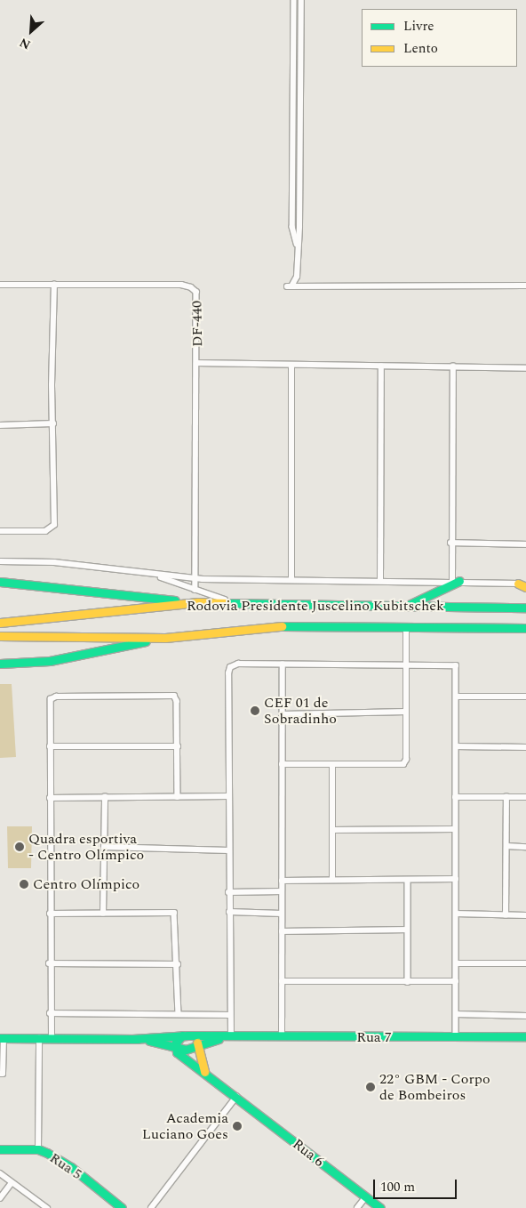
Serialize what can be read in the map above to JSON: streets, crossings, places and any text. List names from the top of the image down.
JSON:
{
  "streets": {
    "main road": [
      "Rodovia Presidente Juscelino Kubitschek",
      "Rua 7",
      "Rua 6",
      "Rua 5"
    ],
    "street": ["DF-440"]
  },
  "crossings": [
    ["Rua 7", "Rua 6"]
  ],
  "places": [
    "CEF 01 de Sobradinho",
    "Quadra esportiva - Centro Olímpico",
    "Centro Olímpico",
    "22° GBM - Corpo de Bombeiros",
    "Academia Luciano Goes"
  ],
  "legend": ["Livre", "Lento"],
  "scale_bar": "100 m",
  "north": "bottom left"
}
